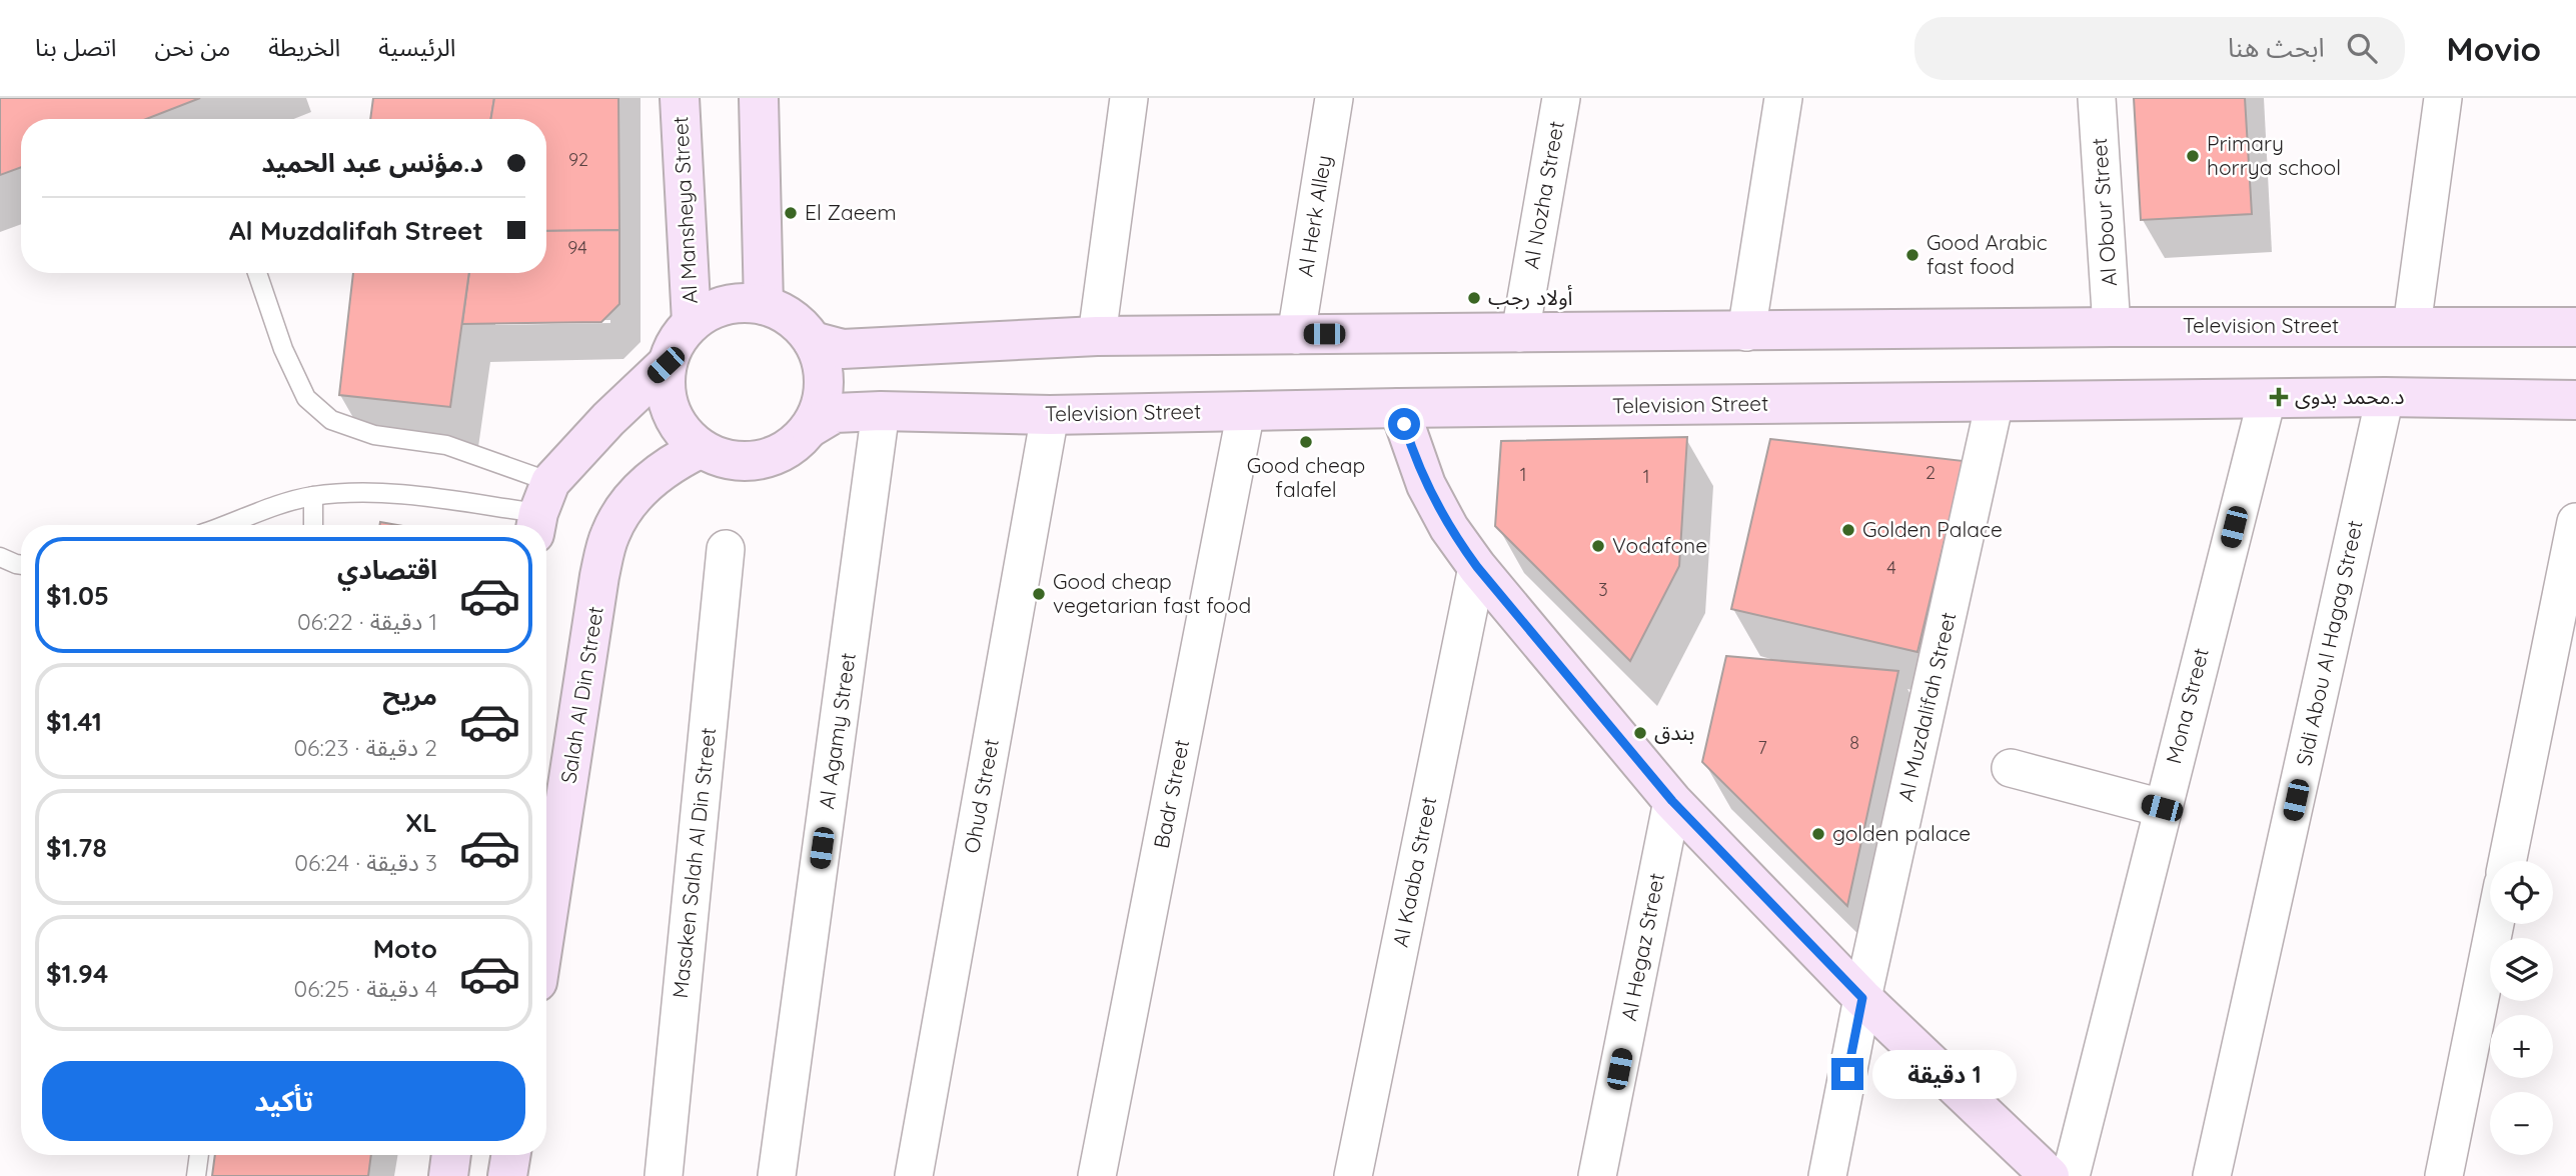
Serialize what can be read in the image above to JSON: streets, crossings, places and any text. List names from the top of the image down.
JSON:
{
  "streets": {
    "main road": ["Al Mansheya Street", "Television Street", "Salah Al Din Street"],
    "street": [
      "Al Nozha Street",
      "Al Obour Street",
      "Al Herk Alley",
      "Sidi Abou Al Hagag Street",
      "Mona Street",
      "Al Muzdalifah Street",
      "Al Agamy Street",
      "Badr Street",
      "Ohud Street",
      "Masaken Salah Al Din Street",
      "Al Kaaba Street",
      "Al Hegaz Street"
    ]
  },
  "crossings": [
    ["Al Nozha Street", "Television Street"],
    ["Al Mansheya Street", "Television Street"],
    ["Al Mansheya Street", "Salah Al Din Street"],
    ["Al Obour Street", "Television Street"],
    ["Al Herk Alley", "Television Street"],
    ["Television Street", "Sidi Abou Al Hagag Street"],
    ["Television Street", "Salah Al Din Street"],
    ["Television Street", "Mona Street"],
    ["Television Street", "Al Muzdalifah Street"],
    ["Television Street", "Al Agamy Street"],
    ["Television Street", "Badr Street"],
    ["Television Street", "Ohud Street"]
  ],
  "places": {
    "other": [
      "Primary horrya school",
      "El Zaeem",
      "Good Arabic fast food",
      "أولاد رجب",
      "Good cheap falafel",
      "Golden Palace",
      "Vodafone",
      "Good cheap vegetarian fast food",
      "بندق",
      "golden palace"
    ],
    "health": ["د.محمد بدوى"]
  },
  "house_numbers": [
    "92",
    "94",
    "2",
    "1",
    "1",
    "4",
    "3",
    "8",
    "7"
  ],
  "page": {
    "header": "Movio",
    "search": "ابحث هنا",
    "nav": [
      "الرئيسية",
      "الخريطة",
      "من نحن",
      "اتصل بنا"
    ],
    "banner": ["د.مؤنس عبد الحميد", "Al Muzdalifah Street"],
    "list": [
      {
        "name": "اقتصادي",
        "note": "1 دقيقة · 06:22",
        "value": "$1.05"
      },
      {
        "name": "مريح",
        "note": "2 دقيقة · 06:23",
        "value": "$1.41"
      },
      {
        "name": "XL",
        "note": "3 دقيقة · 06:24",
        "value": "$1.78"
      },
      {
        "name": "Moto",
        "note": "4 دقيقة · 06:25",
        "value": "$1.94"
      }
    ],
    "map_buttons": ["+", "−"],
    "buttons": "تأكيد",
    "bubble": "1 دقيقة"
  }
}
